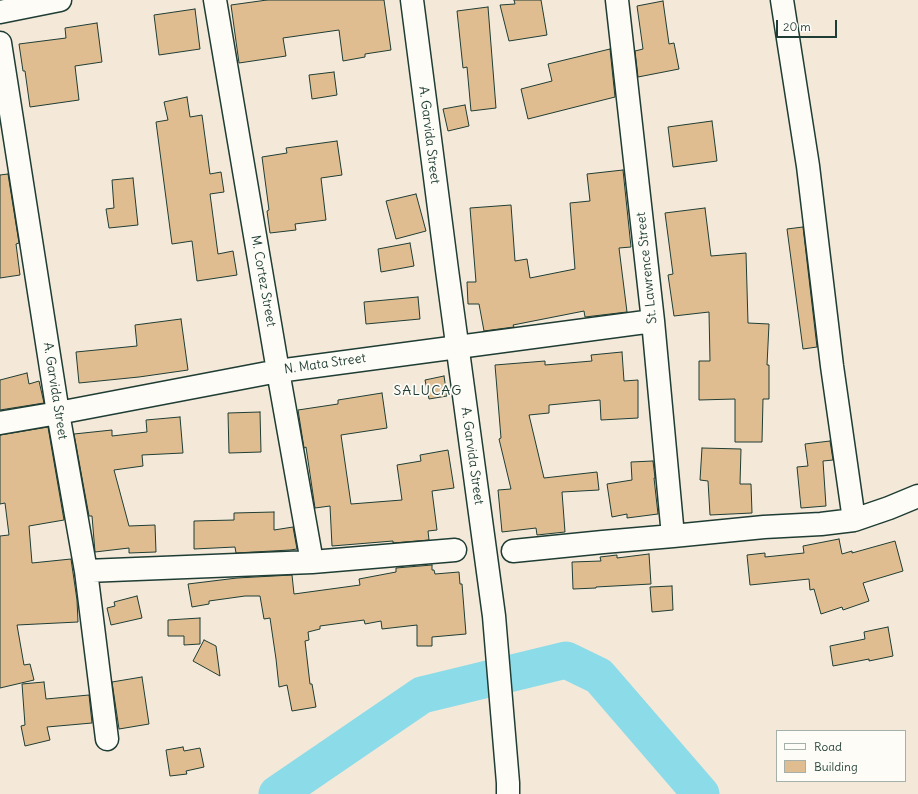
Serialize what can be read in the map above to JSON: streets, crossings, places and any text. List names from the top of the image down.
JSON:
{
  "streets": {
    "street": [
      "A. Garvida Street",
      "St. Lawrence Street",
      "M. Cortez Street",
      "N. Mata Street"
    ]
  },
  "crossings": [
    ["A. Garvida Street", "N. Mata Street"],
    ["St. Lawrence Street", "N. Mata Street"],
    ["M. Cortez Street", "N. Mata Street"]
  ],
  "districts": ["SALUCAG"],
  "legend": ["Road", "Building"],
  "scale_bar": "20 m"
}
